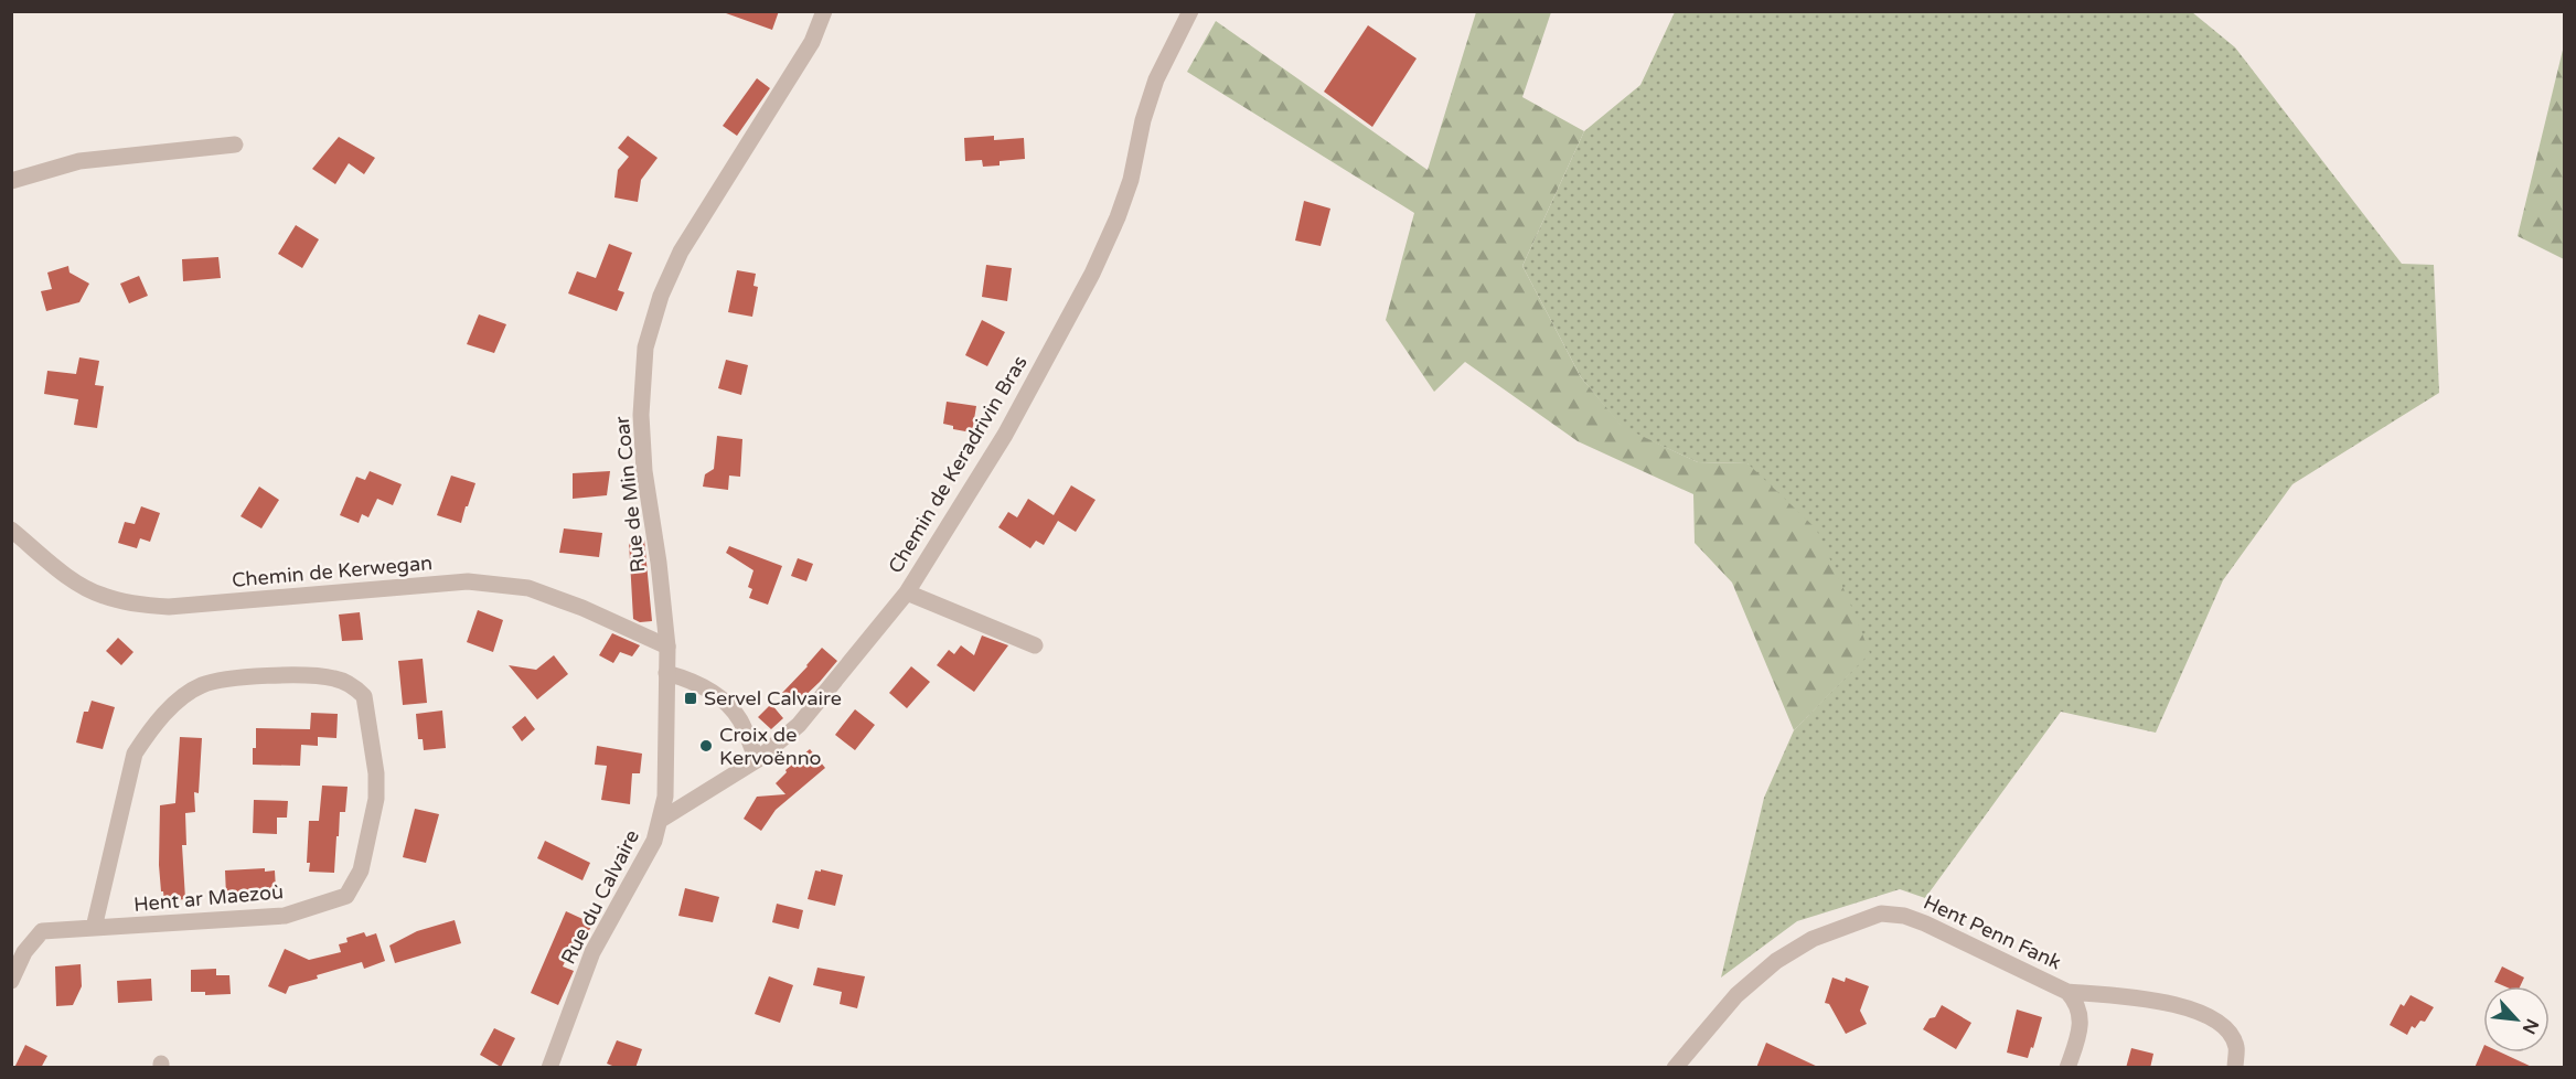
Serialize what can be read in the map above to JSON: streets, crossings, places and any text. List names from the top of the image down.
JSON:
{
  "streets": {
    "street": [
      "Chemin de Keradrivin Bras",
      "Rue de Min Coar",
      "Chemin de Kerwegan",
      "Rue du Calvaire",
      "Hent ar Maezoù",
      "Hent Penn Fank"
    ]
  },
  "crossings": [
    ["Chemin de Keradrivin Bras", "Rue de Min Coar"],
    ["Chemin de Keradrivin Bras", "Rue du Calvaire"],
    ["Rue de Min Coar", "Chemin de Kerwegan"],
    ["Rue de Min Coar", "Rue du Calvaire"]
  ],
  "places": {
    "transit": ["Servel Calvaire"],
    "other": ["Croix de Kervoënno"]
  },
  "north": "bottom right"
}
